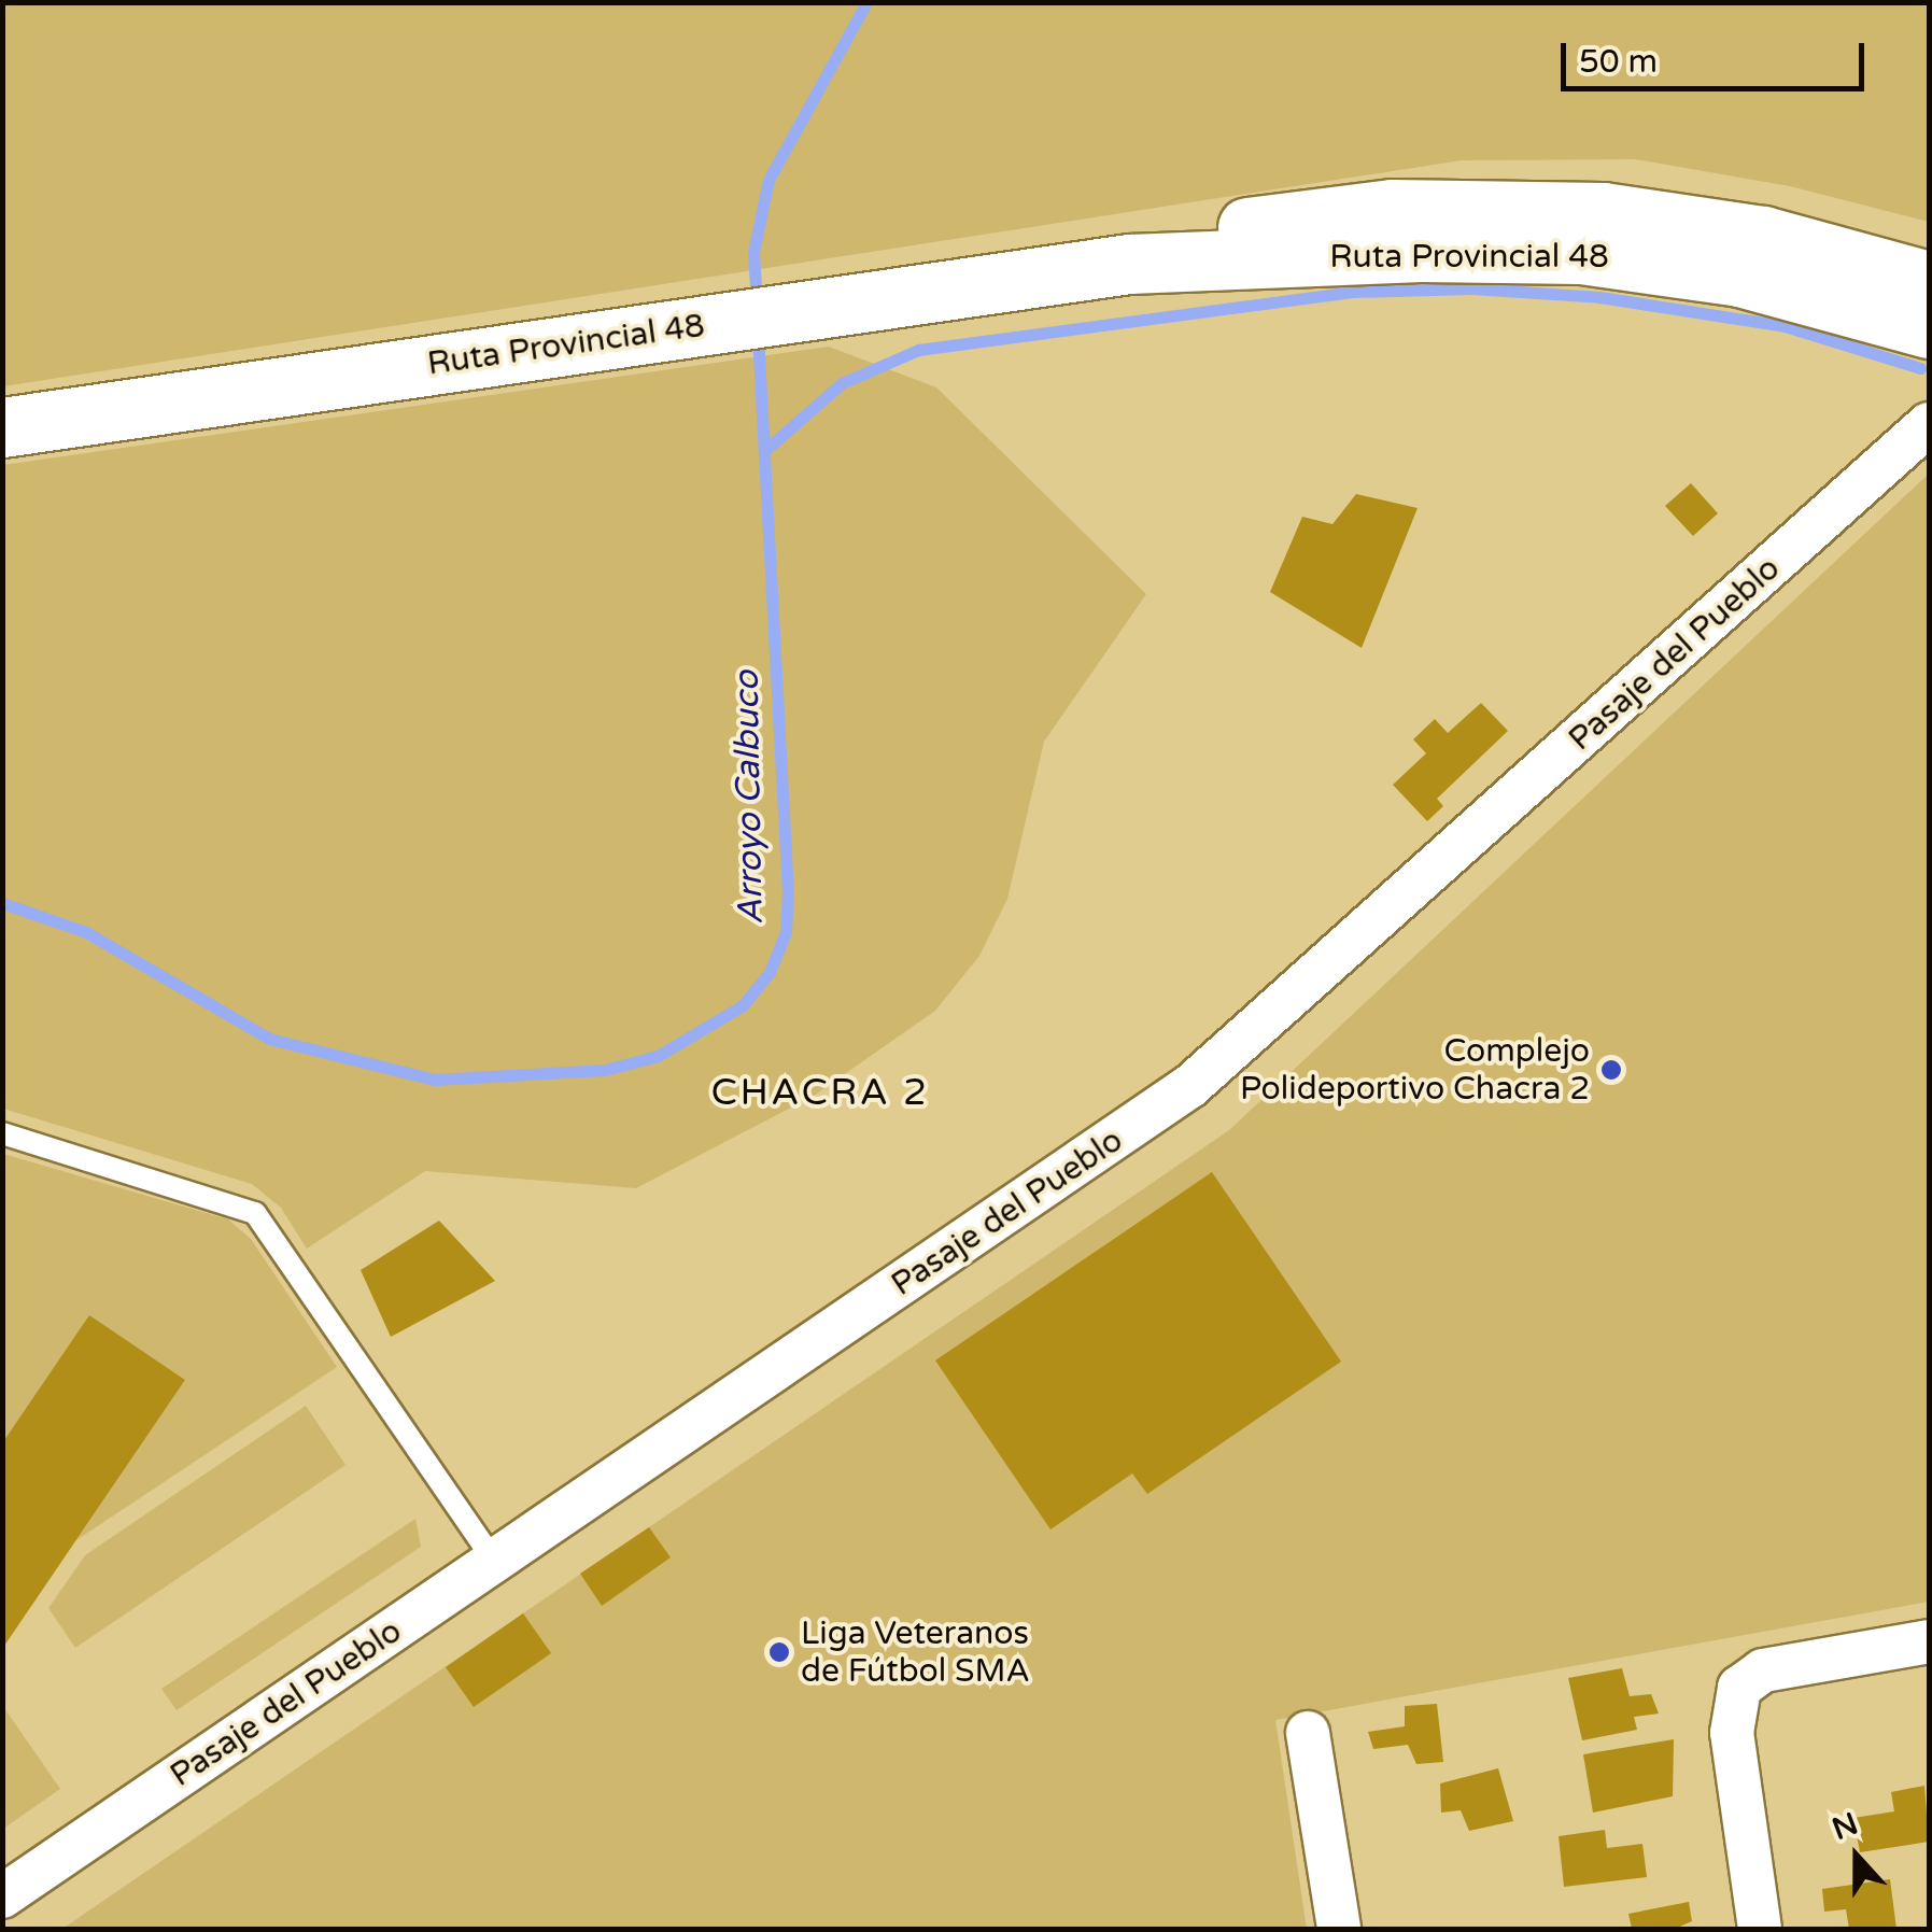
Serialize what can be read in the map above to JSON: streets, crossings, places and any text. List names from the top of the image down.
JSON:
{
  "streets": {
    "main road": ["Ruta Provincial 48"],
    "street": ["Pasaje del Pueblo"]
  },
  "districts": ["CHACRA 2"],
  "water": ["Arroyo Calbuco"],
  "places": ["Complejo Polideportivo Chacra 2", "Liga Veteranos de Fútbol SMA"],
  "scale_bar": "50 m",
  "north": "top"
}
